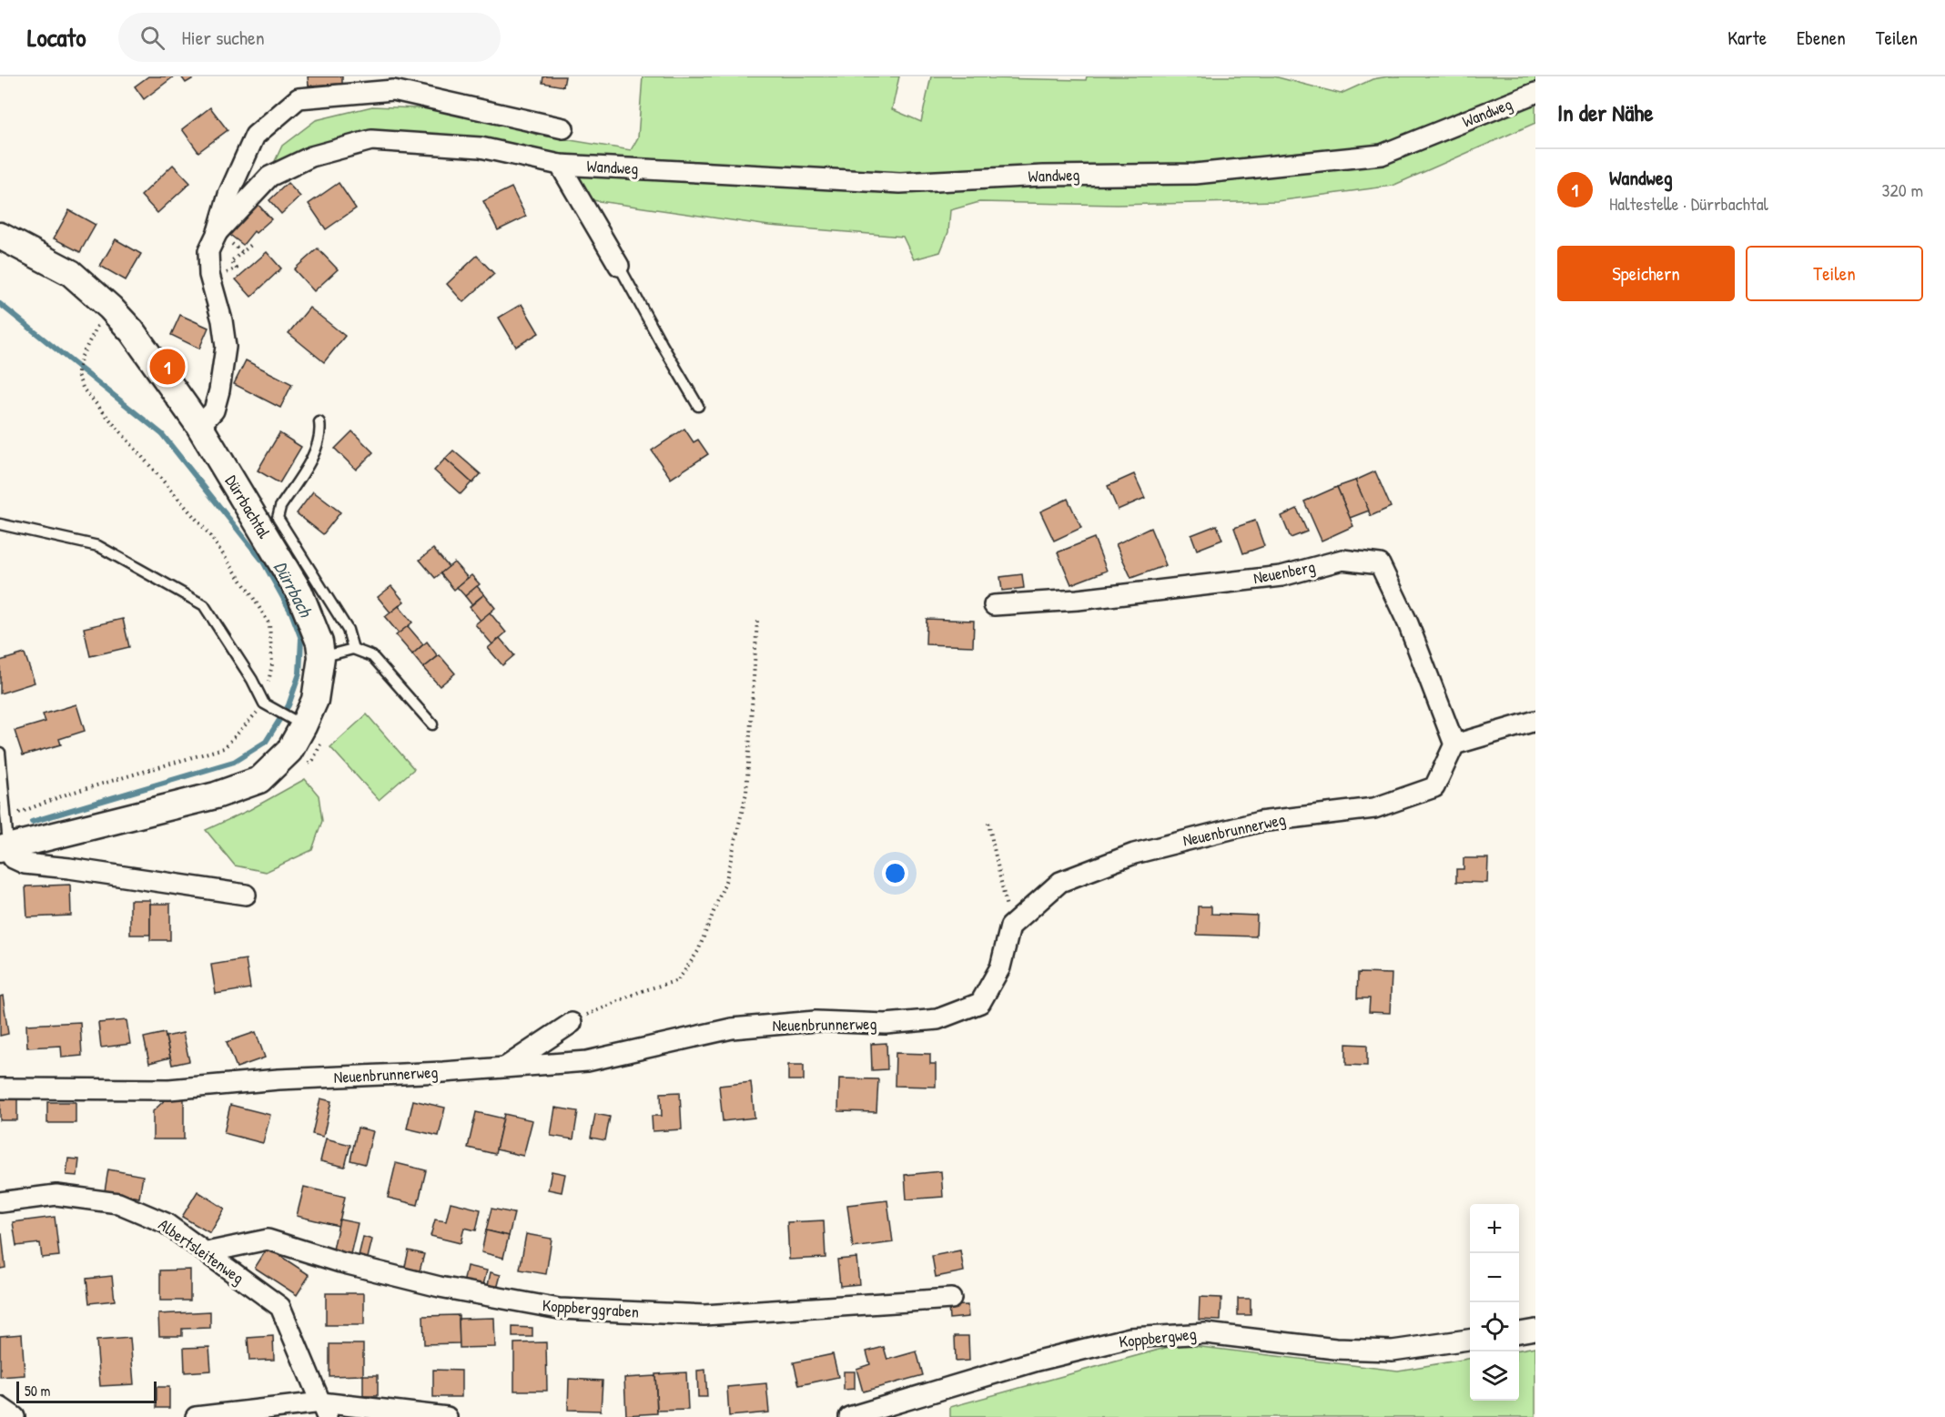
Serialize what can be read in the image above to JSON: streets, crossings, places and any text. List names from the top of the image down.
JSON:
{
  "streets": {
    "street": [
      "Wandweg",
      "Dürrbachtal",
      "Neuenberg",
      "Neuenbrunnerweg",
      "Albertsleitenweg",
      "Koppberggraben",
      "Koppbergweg"
    ]
  },
  "crossings": [
    ["Wandweg", "Dürrbachtal"],
    ["Neuenberg", "Neuenbrunnerweg"],
    ["Albertsleitenweg", "Koppberggraben"]
  ],
  "water": ["Dürrbach"],
  "scale_bar": "50 m",
  "page": {
    "header": "Locato",
    "search": "Hier suchen",
    "nav": ["Karte", "Ebenen", "Teilen"],
    "heading": "In der Nähe",
    "list": [
      {
        "mark": "1",
        "name": "Wandweg",
        "note": "Haltestelle · Dürrbachtal",
        "value": "320 m"
      }
    ],
    "buttons": ["Speichern", "Teilen"],
    "pins": "1",
    "map_buttons": ["+", "−"],
    "scale": "50 m"
  }
}
